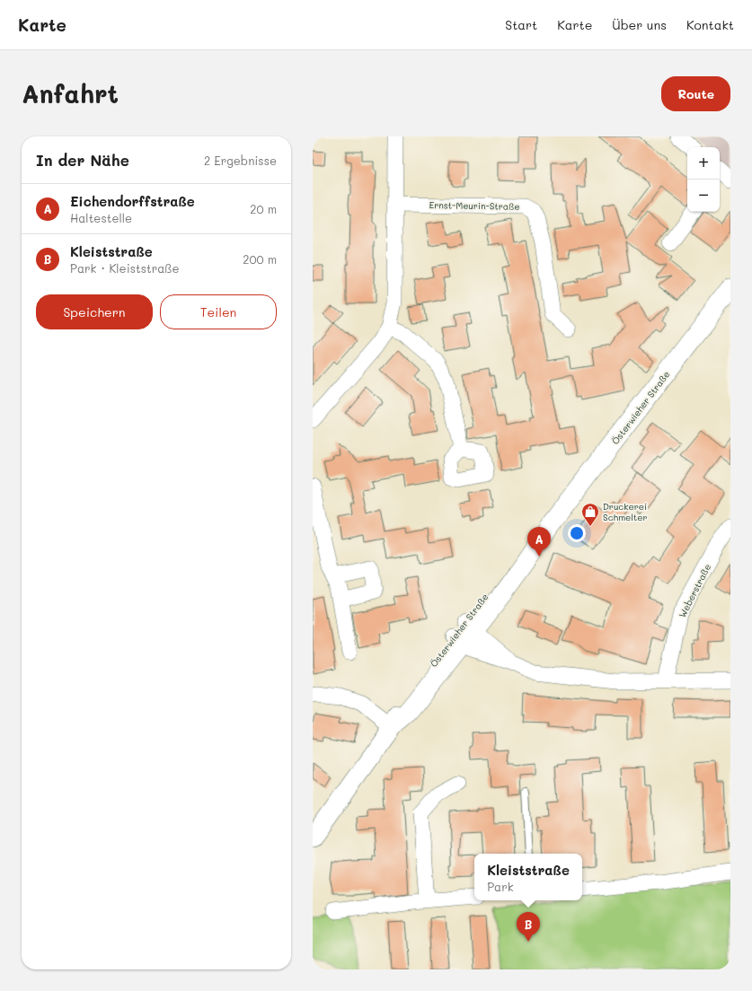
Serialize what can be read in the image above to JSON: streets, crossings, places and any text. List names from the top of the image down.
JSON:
{
  "streets": {
    "street": ["Ernst-Meurin-Straße", "Österwieher Straße", "Weberstraße"]
  },
  "places": {
    "shop": ["Druckerei Schmelter"]
  },
  "page": {
    "header": "Karte",
    "nav": [
      "Start",
      "Karte",
      "Über uns",
      "Kontakt"
    ],
    "buttons": [
      "Route",
      ["Speichern", "Teilen"]
    ],
    "title": "Anfahrt",
    "heading": ["In der Nähe", "2 Ergebnisse"],
    "map_buttons": ["+", "−"],
    "list": [
      {
        "mark": "A",
        "name": "Eichendorffstraße",
        "note": "Haltestelle",
        "value": "20 m"
      },
      {
        "mark": "B",
        "name": "Kleiststraße",
        "note": "Park · Kleiststraße",
        "value": "200 m"
      }
    ],
    "pins": ["A", "B"],
    "popup": ["Kleiststraße", "Park"]
  }
}
